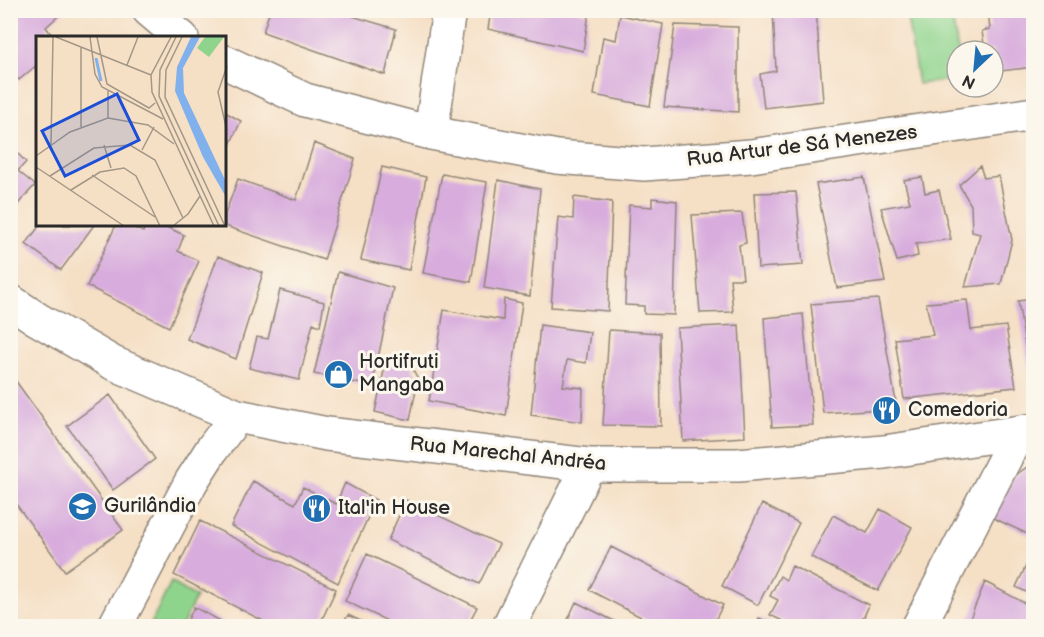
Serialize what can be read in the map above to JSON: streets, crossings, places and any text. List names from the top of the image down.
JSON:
{
  "streets": {
    "street": ["Rua Artur de Sá Menezes", "Rua Marechal Andréa"]
  },
  "places": {
    "shop": ["Hortifruti Mangaba"],
    "restaurant": ["Comedoria", "Ital'in House"],
    "school or university": ["Gurilândia"]
  },
  "north": "bottom left"
}
